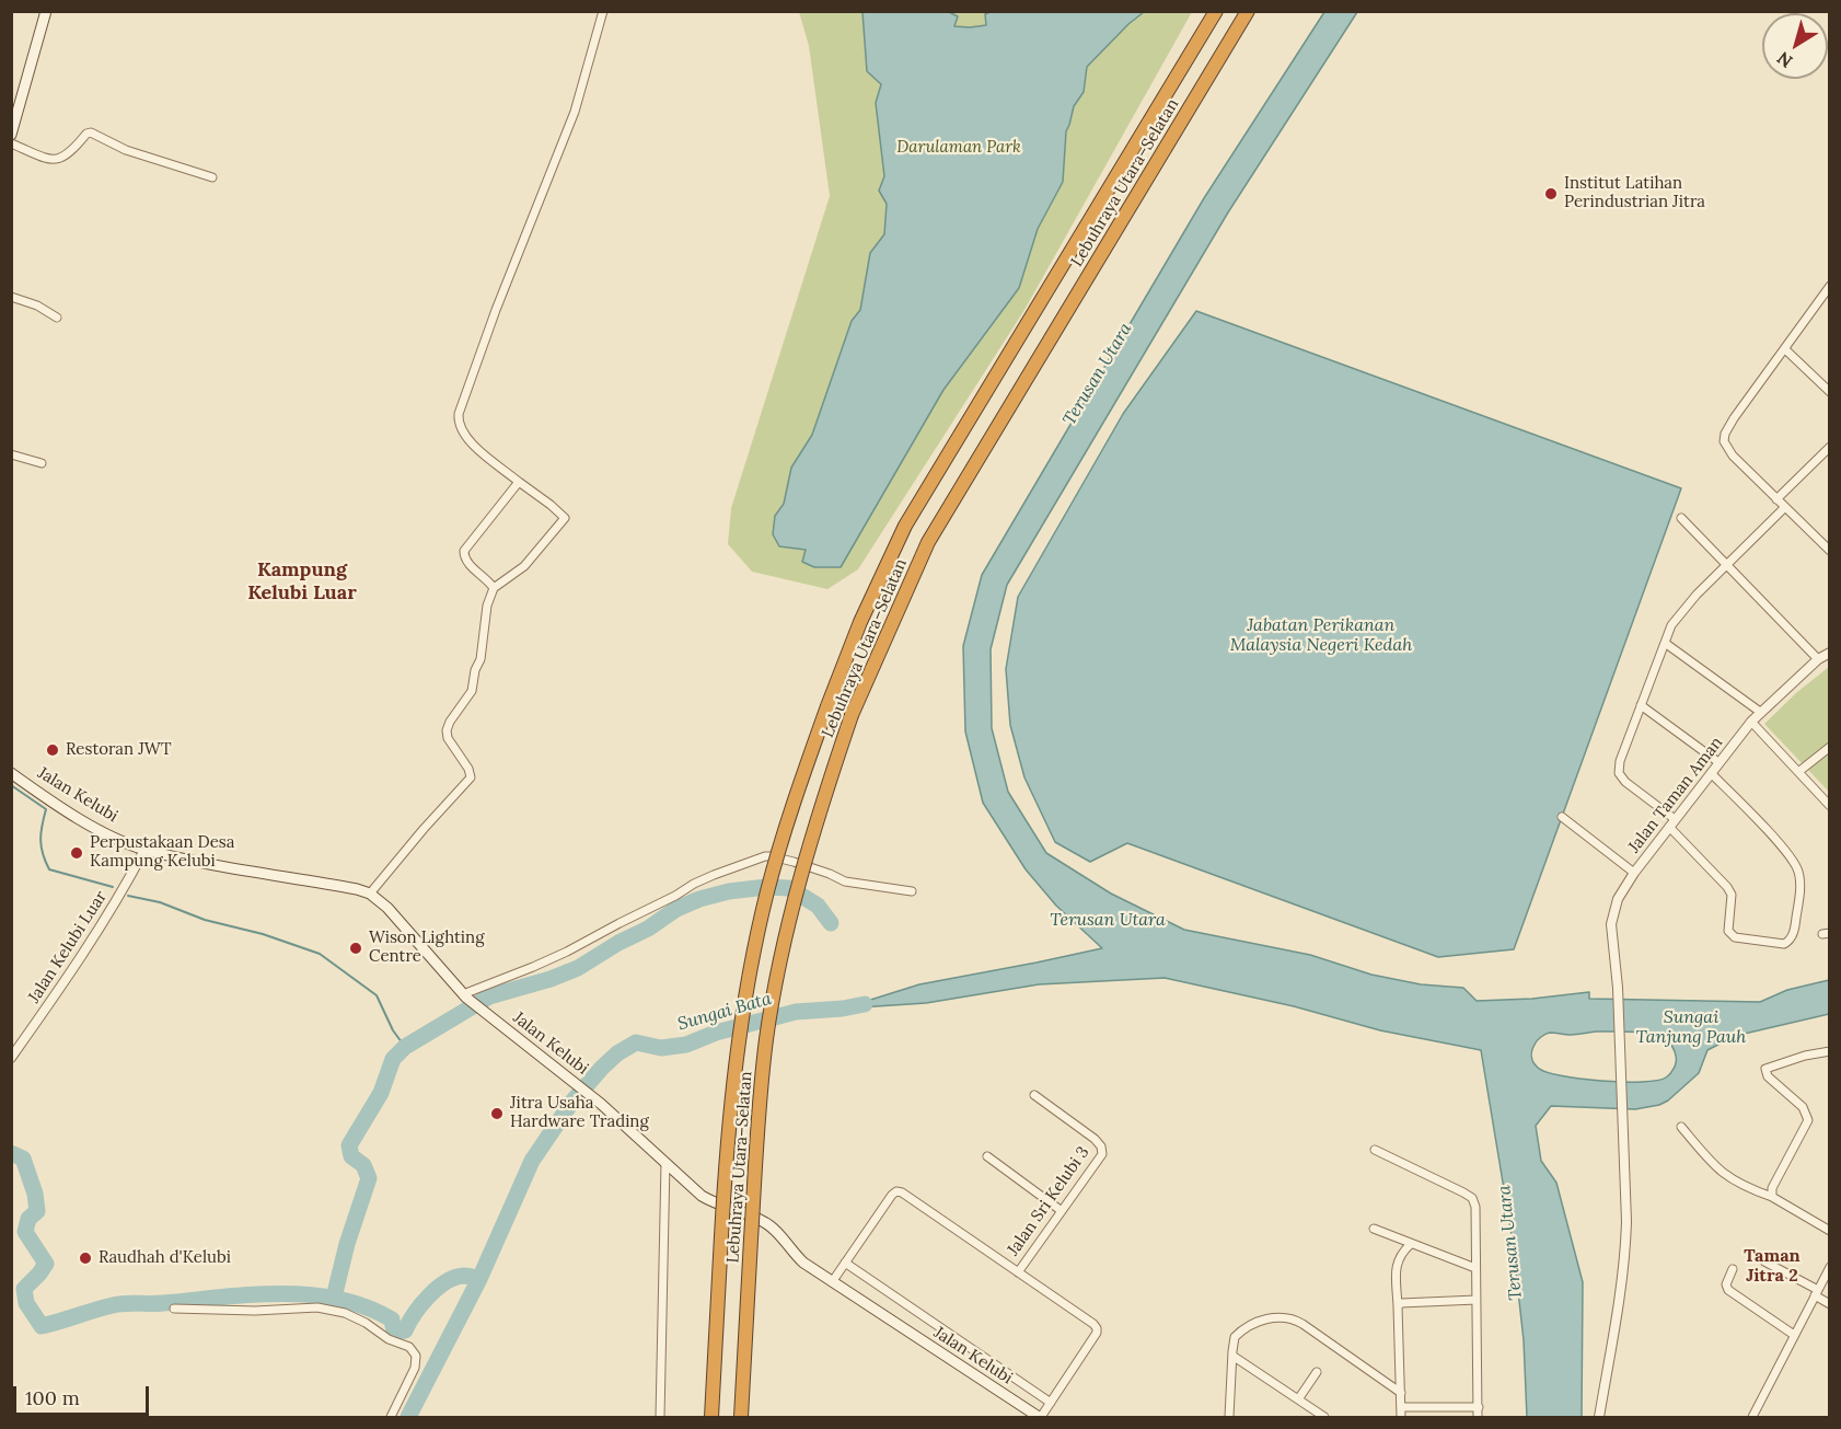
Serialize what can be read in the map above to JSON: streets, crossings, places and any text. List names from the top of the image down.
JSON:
{
  "streets": {
    "highway": ["Lebuhraya Utara–Selatan"],
    "main road": ["Jalan Kelubi"],
    "street": ["Jalan Taman Aman", "Jalan Kelubi Luar", "Jalan Sri Kelubi 3"]
  },
  "crossings": [
    ["Jalan Kelubi", "Jalan Kelubi Luar"],
    ["Jalan Kelubi", "Jalan Sri Kelubi 3"]
  ],
  "districts": ["Kampung Kelubi Luar", "Taman Jitra 2"],
  "water": [
    "Terusan Utara",
    "Jabatan Perikanan Malaysia Negeri Kedah",
    "Sungai Bata",
    "Sungai Tanjung Pauh"
  ],
  "parks": ["Darulaman Park"],
  "places": [
    "Institut Latihan Perindustrian Jitra",
    "Restoran JWT",
    "Perpustakaan Desa Kampung Kelubi",
    "Wison Lighting Centre",
    "Jitra Usaha Hardware Trading",
    "Raudhah d'Kelubi"
  ],
  "scale_bar": "100 m",
  "north": "bottom left"
}
